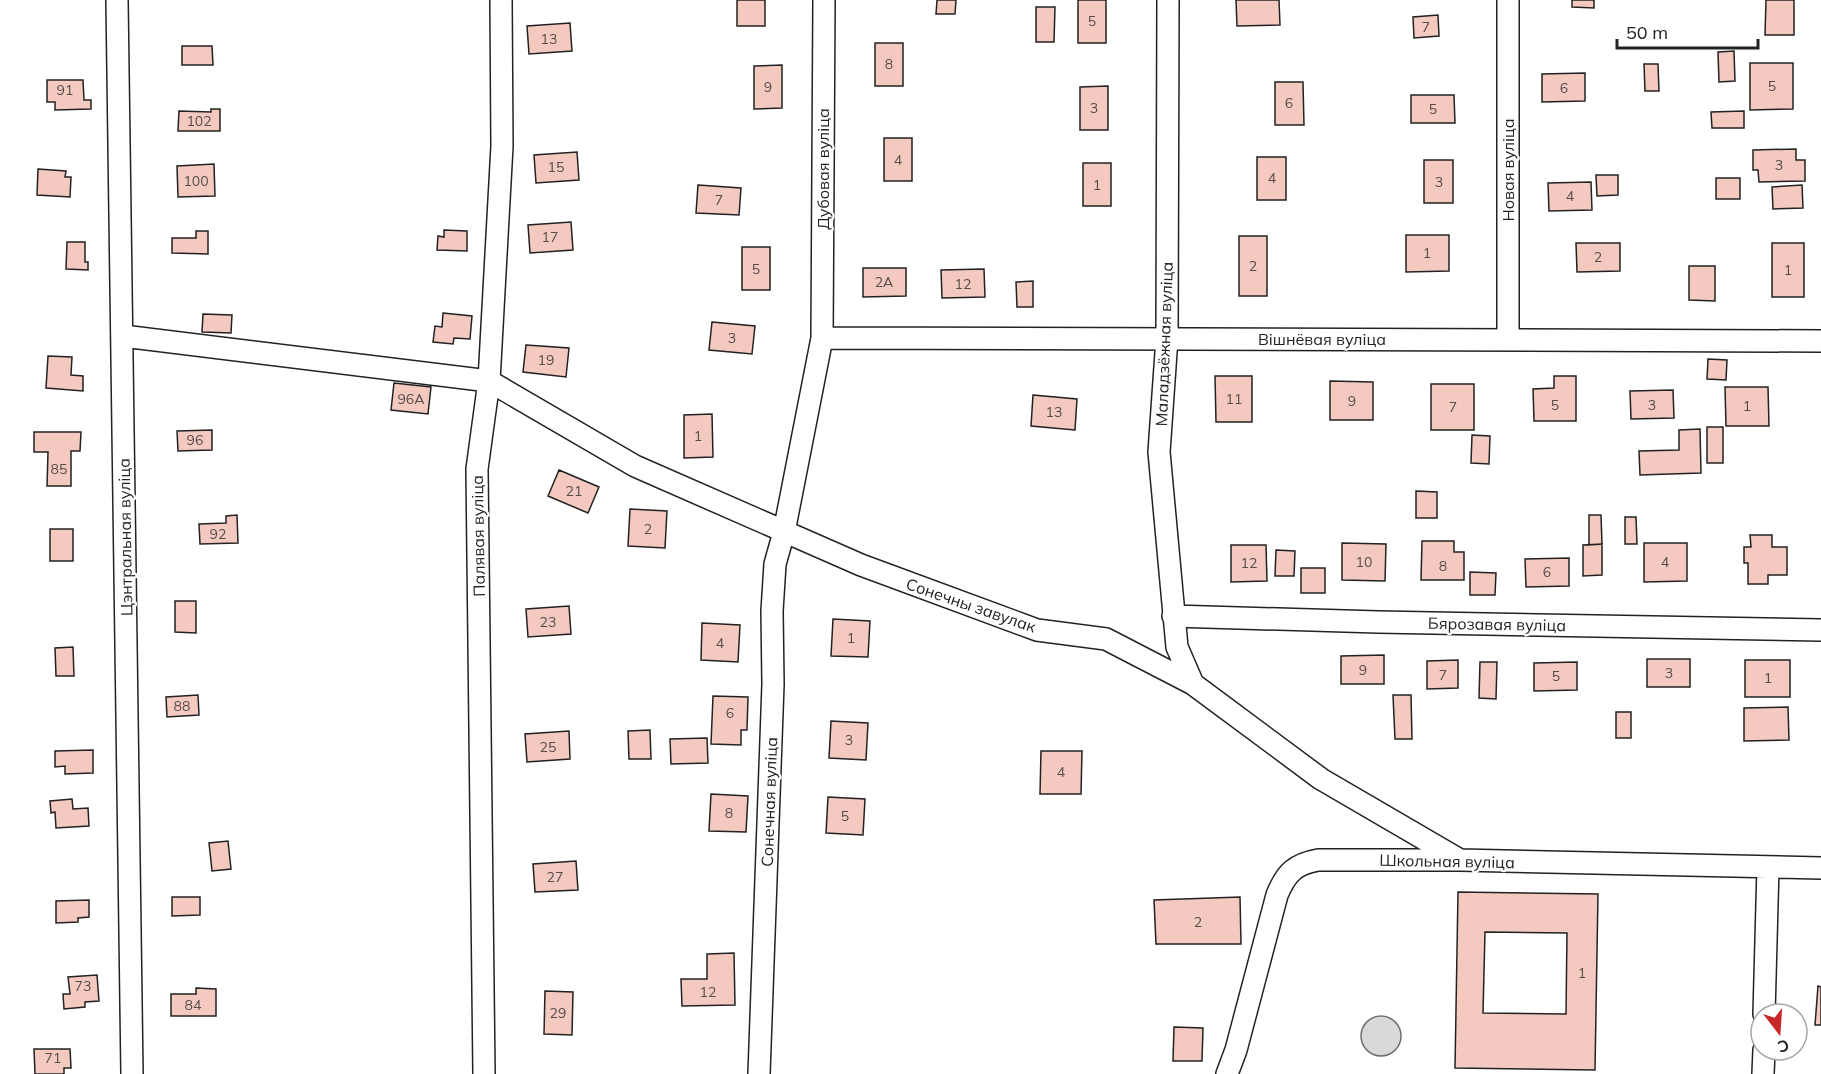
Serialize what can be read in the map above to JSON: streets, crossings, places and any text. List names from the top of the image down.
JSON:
{
  "streets": {
    "street": [
      "Дубовая вуліца",
      "Новая вуліца",
      "Вішнёвая вуліца",
      "Маладзёжная вуліца",
      "Палявая вуліца",
      "Цэнтральная вуліца",
      "Сонечны завулак",
      "Бярозавая вуліца",
      "Сонечная вуліца",
      "Школьная вуліца"
    ]
  },
  "crossings": [
    ["Дубовая вуліца", "Вішнёвая вуліца"],
    ["Новая вуліца", "Вішнёвая вуліца"],
    ["Вішнёвая вуліца", "Маладзёжная вуліца"],
    ["Маладзёжная вуліца", "Сонечны завулак"],
    ["Маладзёжная вуліца", "Бярозавая вуліца"],
    ["Палявая вуліца", "Сонечны завулак"],
    ["Сонечны завулак", "Сонечная вуліца"],
    ["Сонечны завулак", "Школьная вуліца"]
  ],
  "house_numbers": [
    "5",
    "7",
    "13",
    "8",
    "5",
    "9",
    "6",
    "91",
    "6",
    "3",
    "5",
    "102",
    "4",
    "3",
    "15",
    "4",
    "100",
    "3",
    "1",
    "4",
    "7",
    "17",
    "1",
    "2",
    "2",
    "5",
    "1",
    "2А",
    "12",
    "3",
    "19",
    "96А",
    "11",
    "9",
    "5",
    "3",
    "1",
    "7",
    "13",
    "1",
    "96",
    "85",
    "21",
    "2",
    "92",
    "10",
    "4",
    "12",
    "8",
    "6",
    "23",
    "1",
    "4",
    "9",
    "3",
    "7",
    "5",
    "1",
    "88",
    "6",
    "3",
    "25",
    "4",
    "8",
    "5",
    "27",
    "2",
    "1",
    "73",
    "12",
    "84",
    "29",
    "71"
  ],
  "scale_bar": "50 m",
  "north": "bottom"
}
